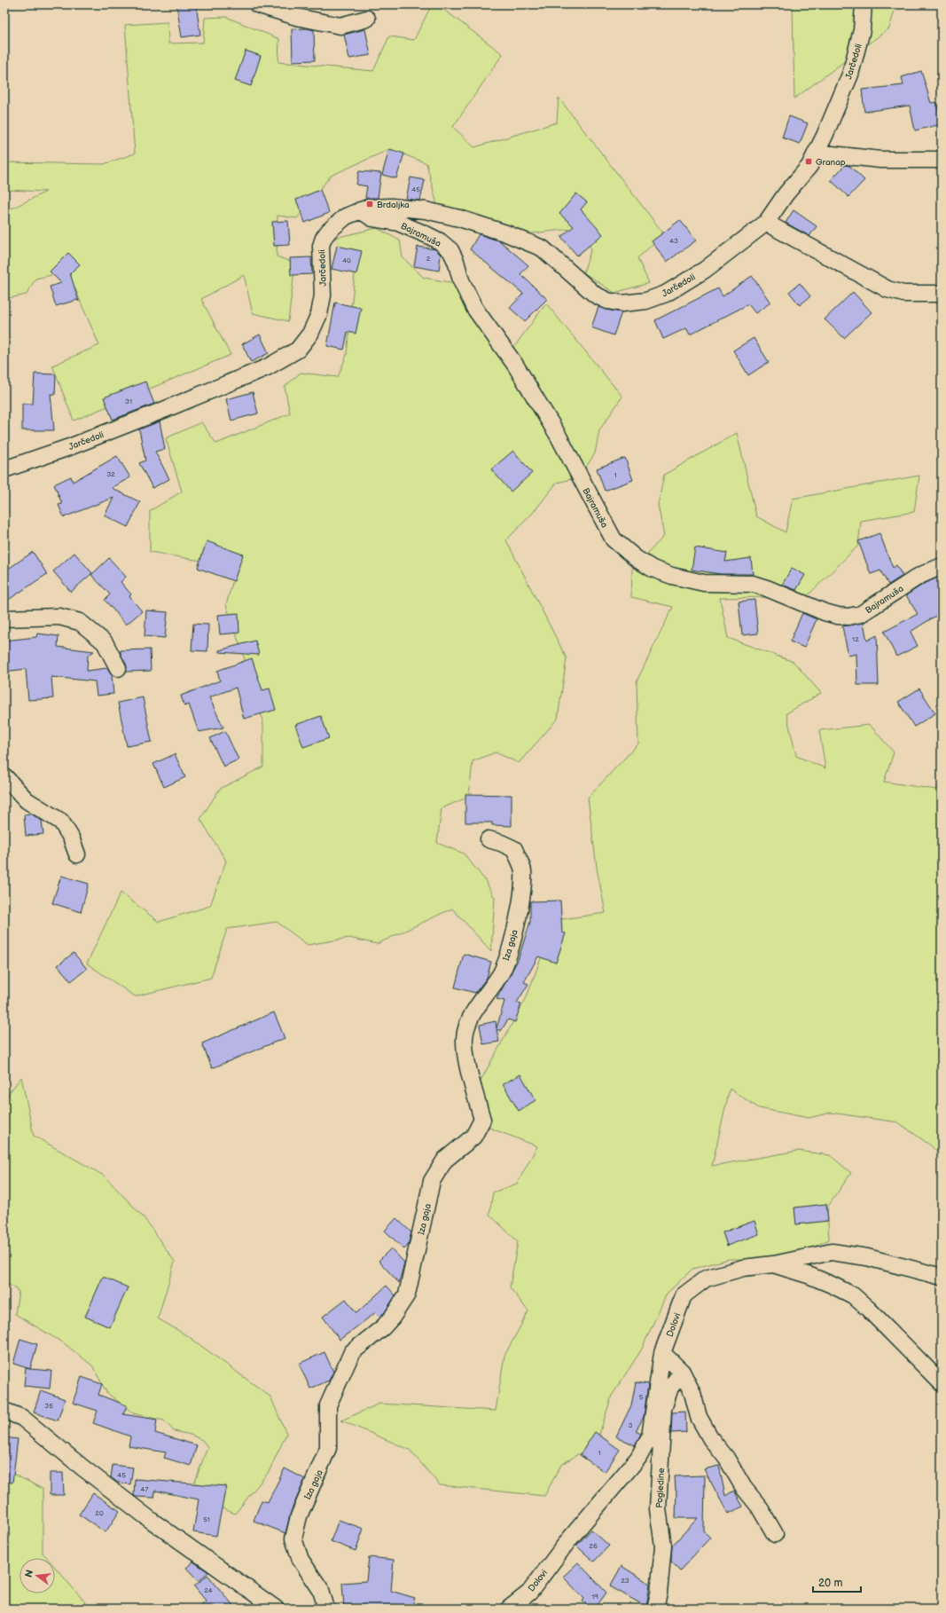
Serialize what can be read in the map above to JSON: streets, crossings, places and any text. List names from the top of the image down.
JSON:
{
  "streets": {
    "street": [
      "Jarčedoli",
      "Bajramuša",
      "Iza gaja",
      "Dolovi",
      "Pogledine"
    ]
  },
  "crossings": [
    ["Jarčedoli", "Bajramuša"]
  ],
  "places": {
    "transit": ["Granap", "Brdaljka"]
  },
  "house_numbers": [
    "45",
    "43",
    "2",
    "40",
    "31",
    "32",
    "1",
    "12",
    "5",
    "35",
    "3",
    "1",
    "45",
    "47",
    "20",
    "51",
    "26",
    "23",
    "24",
    "19"
  ],
  "scale_bar": "20 m",
  "north": "left"
}
